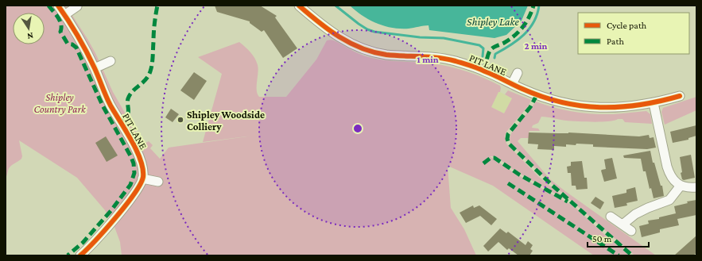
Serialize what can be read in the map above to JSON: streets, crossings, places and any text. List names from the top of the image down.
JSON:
{
  "streets": {
    "street": ["PIT LANE"]
  },
  "water": ["Shipley Lake"],
  "parks": ["Shipley Country Park"],
  "places": ["Shipley Woodside Colliery"],
  "legend": ["Cycle path", "Path"],
  "scale_bar": "50 m",
  "north": "bottom",
  "rings": ["2 min", "1 min"]
}
